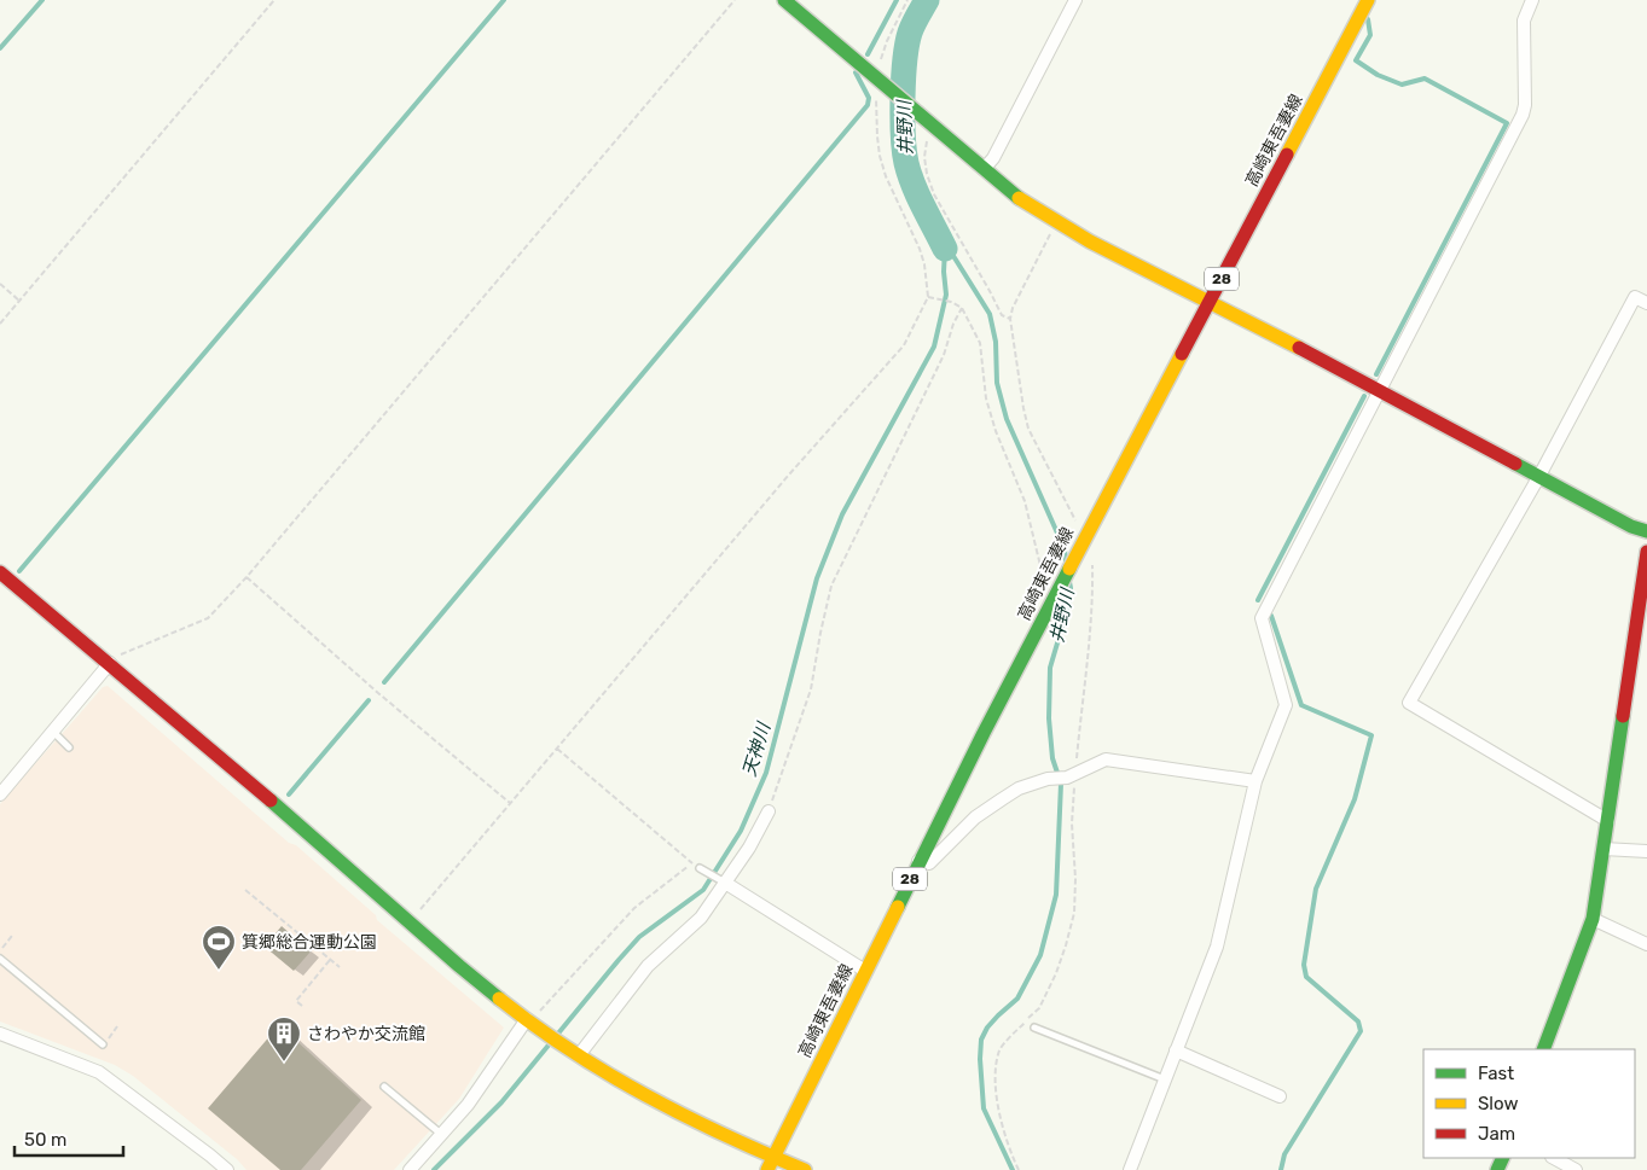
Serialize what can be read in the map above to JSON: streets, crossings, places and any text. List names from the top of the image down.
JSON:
{
  "streets": {
    "street": ["高崎東吾妻線", "28"]
  },
  "water": ["井野川", "天神川"],
  "places": {
    "sports": ["箕郷総合運動公園"],
    "building": ["さわやか交流館"]
  },
  "legend": ["Fast", "Slow", "Jam"],
  "scale_bar": "50 m"
}
